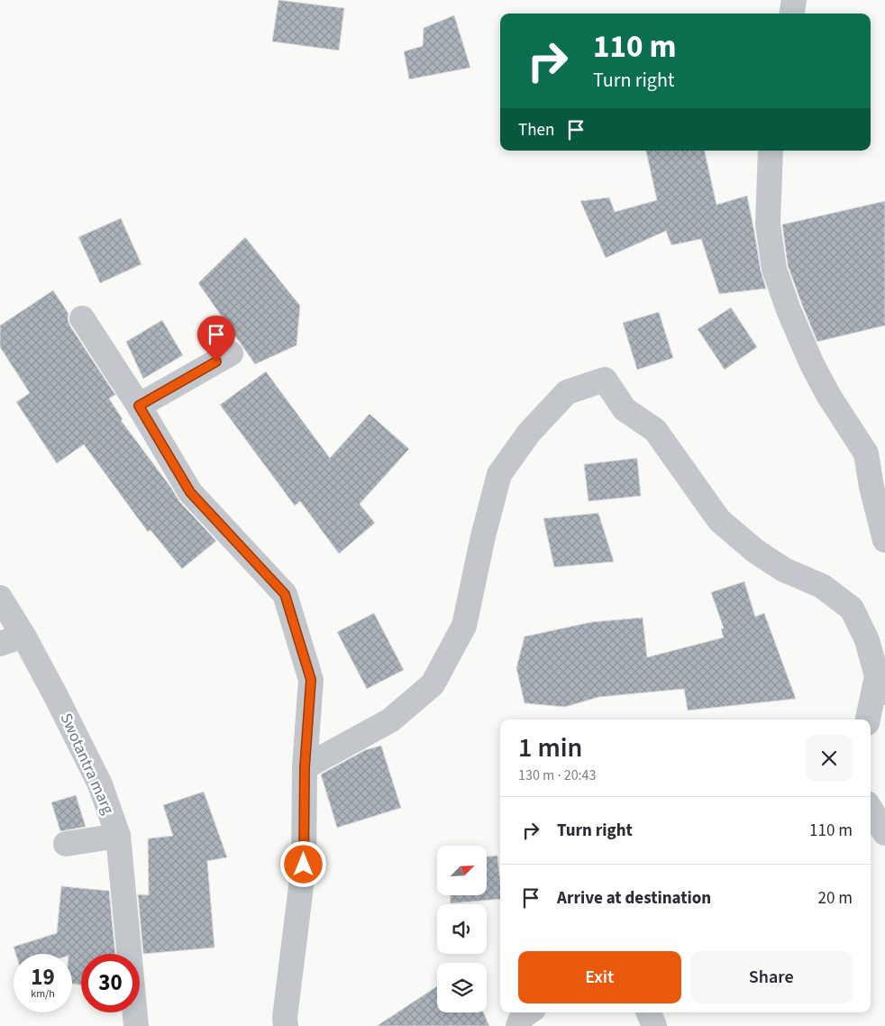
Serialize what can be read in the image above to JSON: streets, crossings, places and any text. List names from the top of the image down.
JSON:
{
  "streets": {
    "street": ["Swotantra marg"]
  },
  "north": "top right",
  "page": {
    "turn": ["110 m", "Turn right"],
    "then": "Then",
    "heading": ["1 min", "130 m · 20:43"],
    "list": [
      {
        "name": "Turn right",
        "value": "110 m"
      },
      {
        "name": "Arrive at destination",
        "value": "20 m"
      }
    ],
    "buttons": ["Exit", "Share"],
    "speed": "19 km/h",
    "limit": "30"
  }
}
